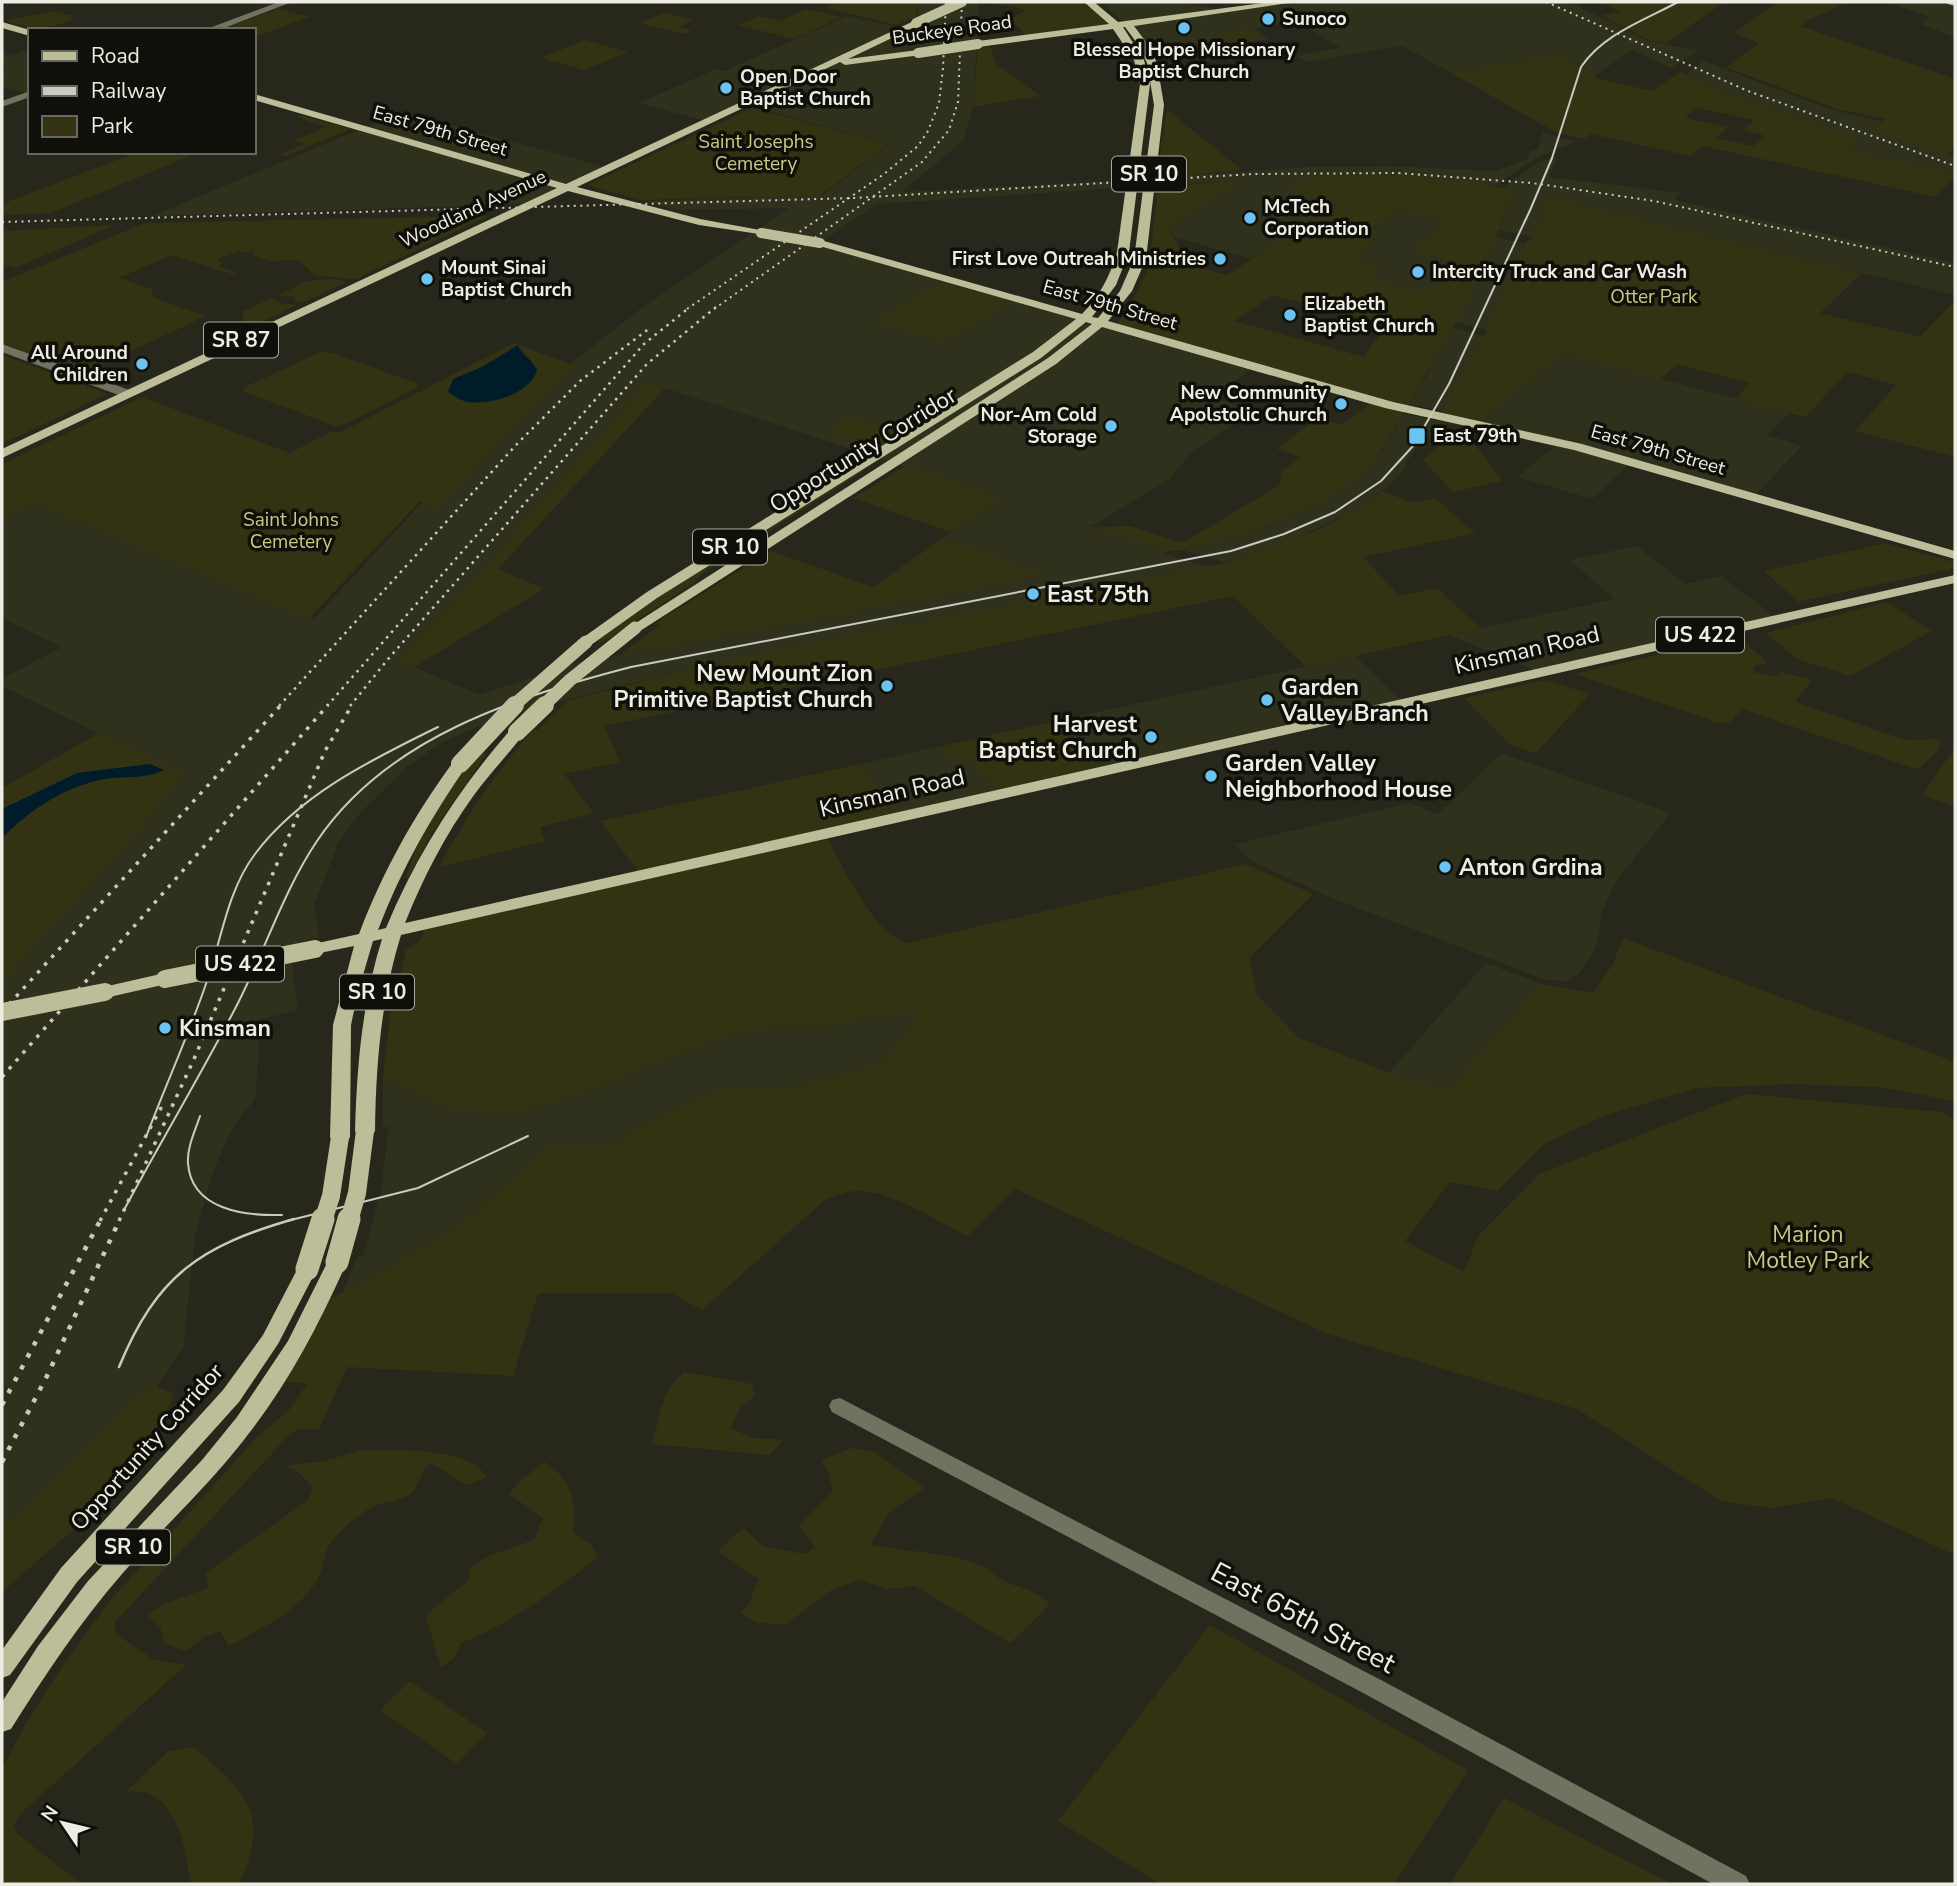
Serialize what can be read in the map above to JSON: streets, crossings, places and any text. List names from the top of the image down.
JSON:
{
  "streets": {
    "main road": [
      "Buckeye Road",
      "East 79th Street",
      "SR 10",
      "Woodland Avenue",
      "SR 87",
      "Opportunity Corridor",
      "US 422",
      "Kinsman Road"
    ],
    "street": ["East 65th Street"]
  },
  "crossings": [
    ["Buckeye Road", "Woodland Avenue"],
    ["Buckeye Road", "Opportunity Corridor"],
    ["East 79th Street", "Woodland Avenue"],
    ["East 79th Street", "Opportunity Corridor"],
    ["Opportunity Corridor", "Kinsman Road"]
  ],
  "parks": [
    "Saint Josephs Cemetery",
    "Otter Park",
    "Saint Johns Cemetery",
    "Marion Motley Park"
  ],
  "places": {
    "other": [
      "Sunoco",
      "Blessed Hope Missionary Baptist Church",
      "Open Door Baptist Church",
      "McTech Corporation",
      "First Love Outreah Ministries",
      "Intercity Truck and Car Wash",
      "Mount Sinai Baptist Church",
      "Elizabeth Baptist Church",
      "All Around Children",
      "New Community Apolstolic Church",
      "Nor-Am Cold Storage",
      "East 75th",
      "New Mount Zion Primitive Baptist Church",
      "Garden Valley Branch",
      "Harvest Baptist Church",
      "Garden Valley Neighborhood House",
      "Anton Grdina",
      "Kinsman"
    ],
    "transit": ["East 79th"]
  },
  "legend": ["Road", "Railway", "Park"],
  "north": "top left"
}
